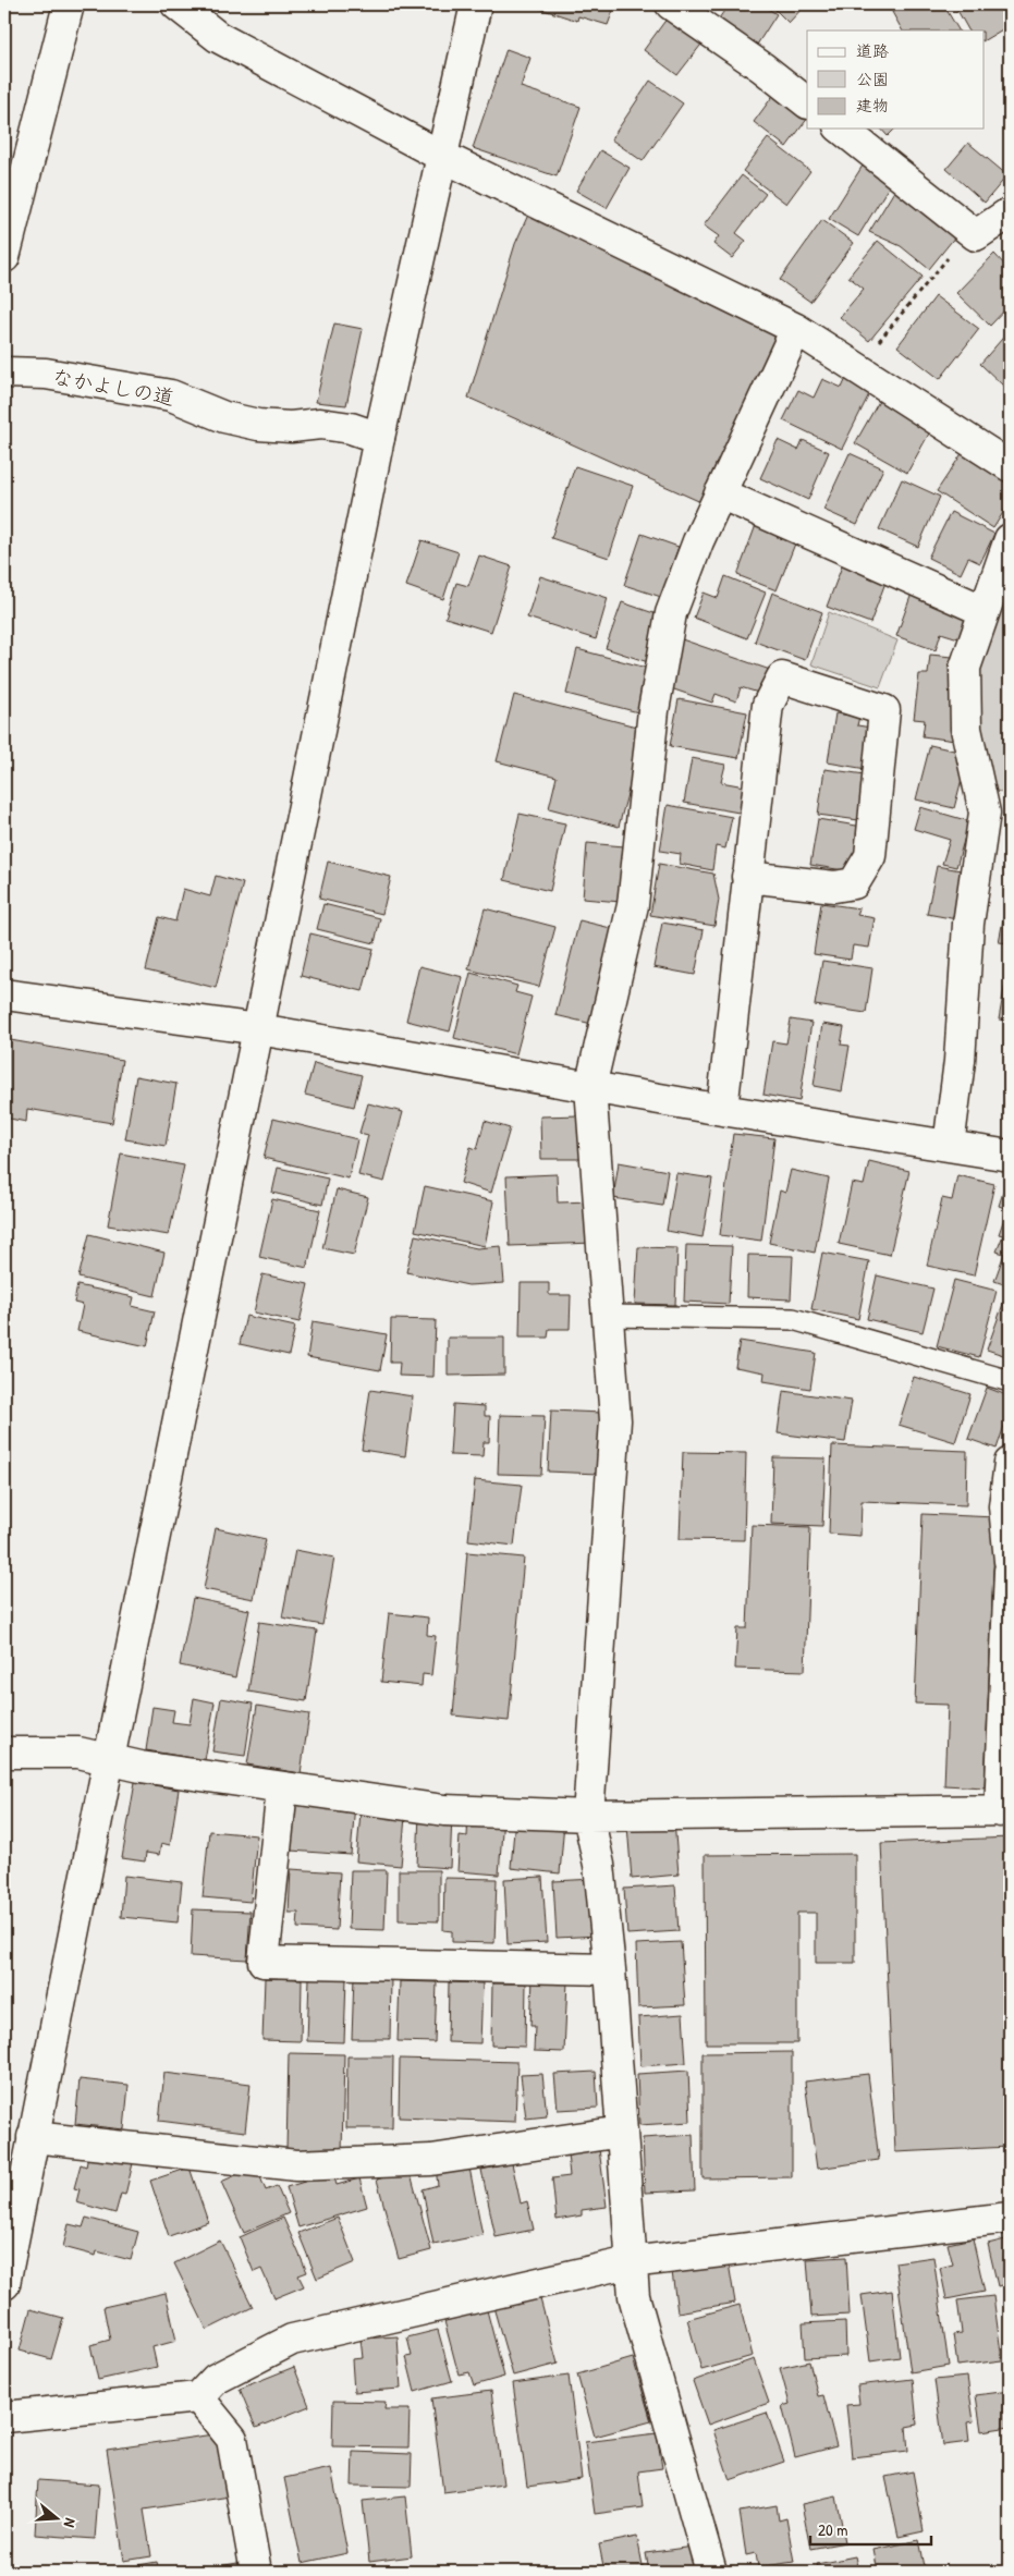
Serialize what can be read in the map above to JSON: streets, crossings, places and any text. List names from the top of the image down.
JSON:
{
  "streets": {
    "street": ["なかよしの道"]
  },
  "legend": ["道路", "公園", "建物"],
  "scale_bar": "20 m",
  "north": "right"
}
